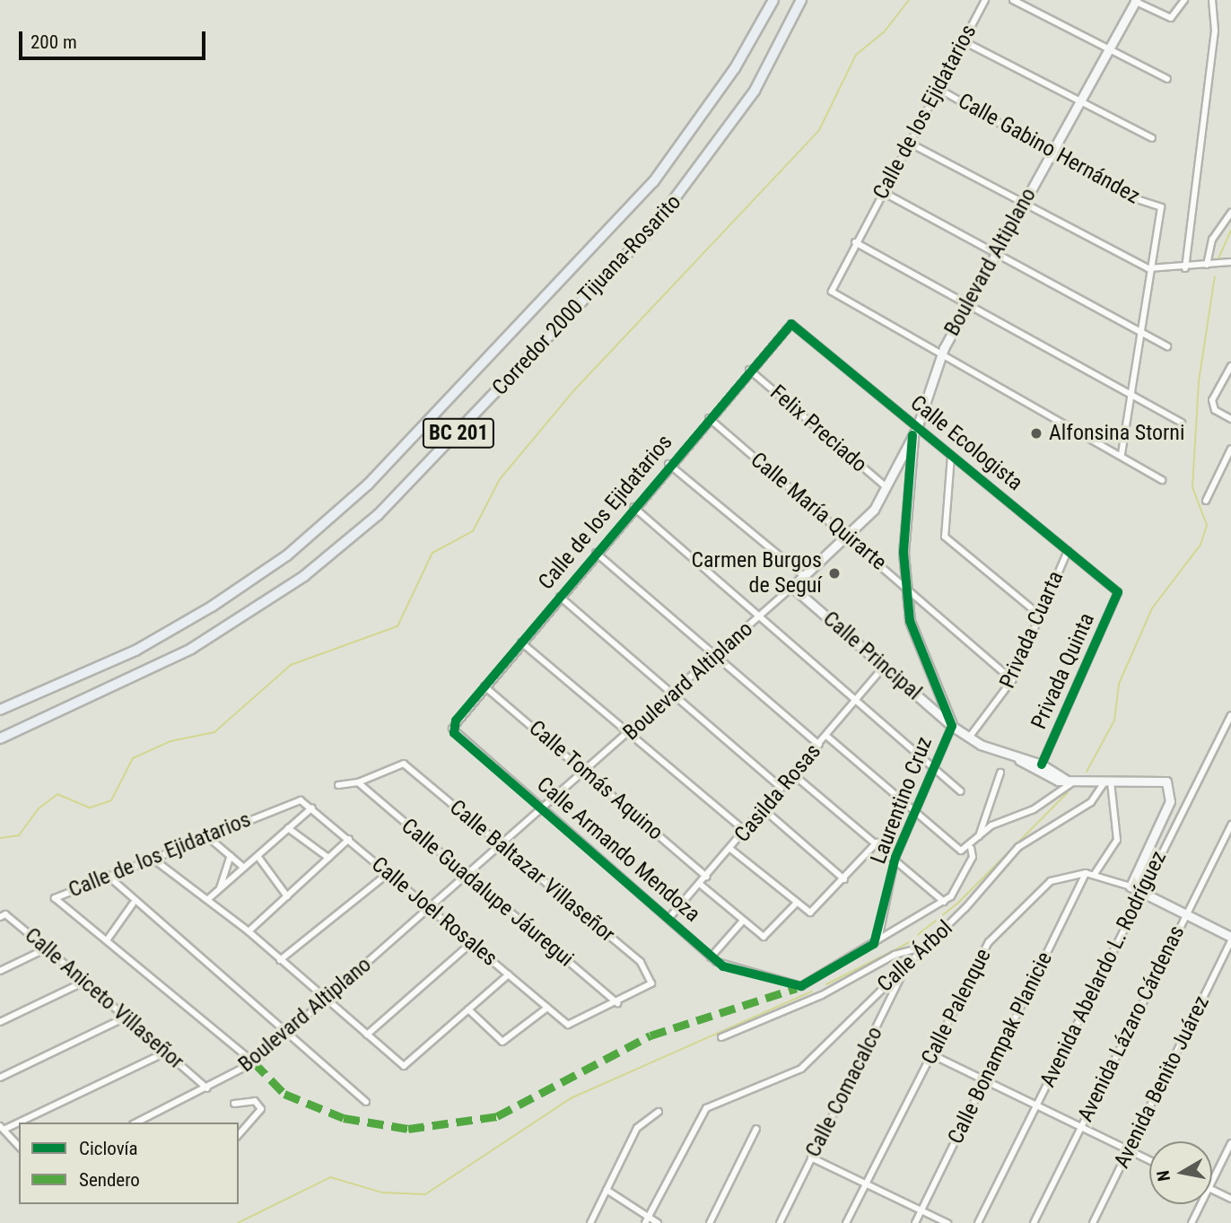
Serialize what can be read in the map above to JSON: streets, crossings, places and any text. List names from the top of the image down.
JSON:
{
  "streets": {
    "highway": ["Corredor 2000 Tijuana-Rosarito", "BC 201"],
    "street": [
      "Calle de los Ejidatarios",
      "Calle Gabino Hernández",
      "Boulevard Altiplano",
      "Felix Preciado",
      "Calle Ecologista",
      "Calle María Quirarte",
      "Privada Cuarta",
      "Calle Principal",
      "Privada Quinta",
      "Calle Tomás Aquino",
      "Casilda Rosas",
      "Laurentino Cruz",
      "Calle Armando Mendoza",
      "Calle Baltazar Villaseñor",
      "Calle Guadalupe Jáuregui",
      "Calle Joel Rosales",
      "Calle Árbol",
      "Avenida Abelardo L. Rodríguez",
      "Calle Aniceto Villaseñor",
      "Calle Palenque",
      "Avenida Lázaro Cárdenas",
      "Calle Bonampak Planicie",
      "Avenida Benito Juárez",
      "Calle Comacalco"
    ]
  },
  "crossings": [
    ["Calle de los Ejidatarios", "Calle Gabino Hernández"],
    ["Calle de los Ejidatarios", "Boulevard Altiplano"],
    ["Calle de los Ejidatarios", "Felix Preciado"],
    ["Calle de los Ejidatarios", "Calle Ecologista"],
    ["Calle de los Ejidatarios", "Calle María Quirarte"],
    ["Calle de los Ejidatarios", "Calle Tomás Aquino"],
    ["Calle de los Ejidatarios", "Calle Armando Mendoza"],
    ["Calle de los Ejidatarios", "Calle Joel Rosales"],
    ["Calle Gabino Hernández", "Boulevard Altiplano"],
    ["Boulevard Altiplano", "Felix Preciado"],
    ["Boulevard Altiplano", "Calle Ecologista"],
    ["Boulevard Altiplano", "Calle María Quirarte"],
    ["Boulevard Altiplano", "Calle Principal"],
    ["Boulevard Altiplano", "Calle Tomás Aquino"],
    ["Boulevard Altiplano", "Calle Armando Mendoza"],
    ["Boulevard Altiplano", "Calle Baltazar Villaseñor"],
    ["Boulevard Altiplano", "Calle Guadalupe Jáuregui"],
    ["Boulevard Altiplano", "Calle Joel Rosales"],
    ["Boulevard Altiplano", "Calle Aniceto Villaseñor"],
    ["Calle Ecologista", "Privada Cuarta"],
    ["Calle Ecologista", "Privada Quinta"],
    ["Calle María Quirarte", "Privada Cuarta"],
    ["Privada Cuarta", "Calle Principal"],
    ["Calle Principal", "Privada Quinta"],
    ["Calle Principal", "Casilda Rosas"],
    ["Calle Principal", "Laurentino Cruz"],
    ["Calle Principal", "Calle Árbol"],
    ["Calle Principal", "Calle Palenque"],
    ["Calle Tomás Aquino", "Casilda Rosas"],
    ["Casilda Rosas", "Calle Armando Mendoza"],
    ["Calle Baltazar Villaseñor", "Calle Guadalupe Jáuregui"],
    ["Calle Baltazar Villaseñor", "Calle Joel Rosales"],
    ["Calle Guadalupe Jáuregui", "Calle Joel Rosales"],
    ["Calle Árbol", "Calle Comacalco"],
    ["Calle Palenque", "Calle Bonampak Planicie"]
  ],
  "places": ["Alfonsina Storni", "Carmen Burgos de Seguí"],
  "legend": ["Ciclovía", "Sendero"],
  "scale_bar": "200 m",
  "north": "left"
}
